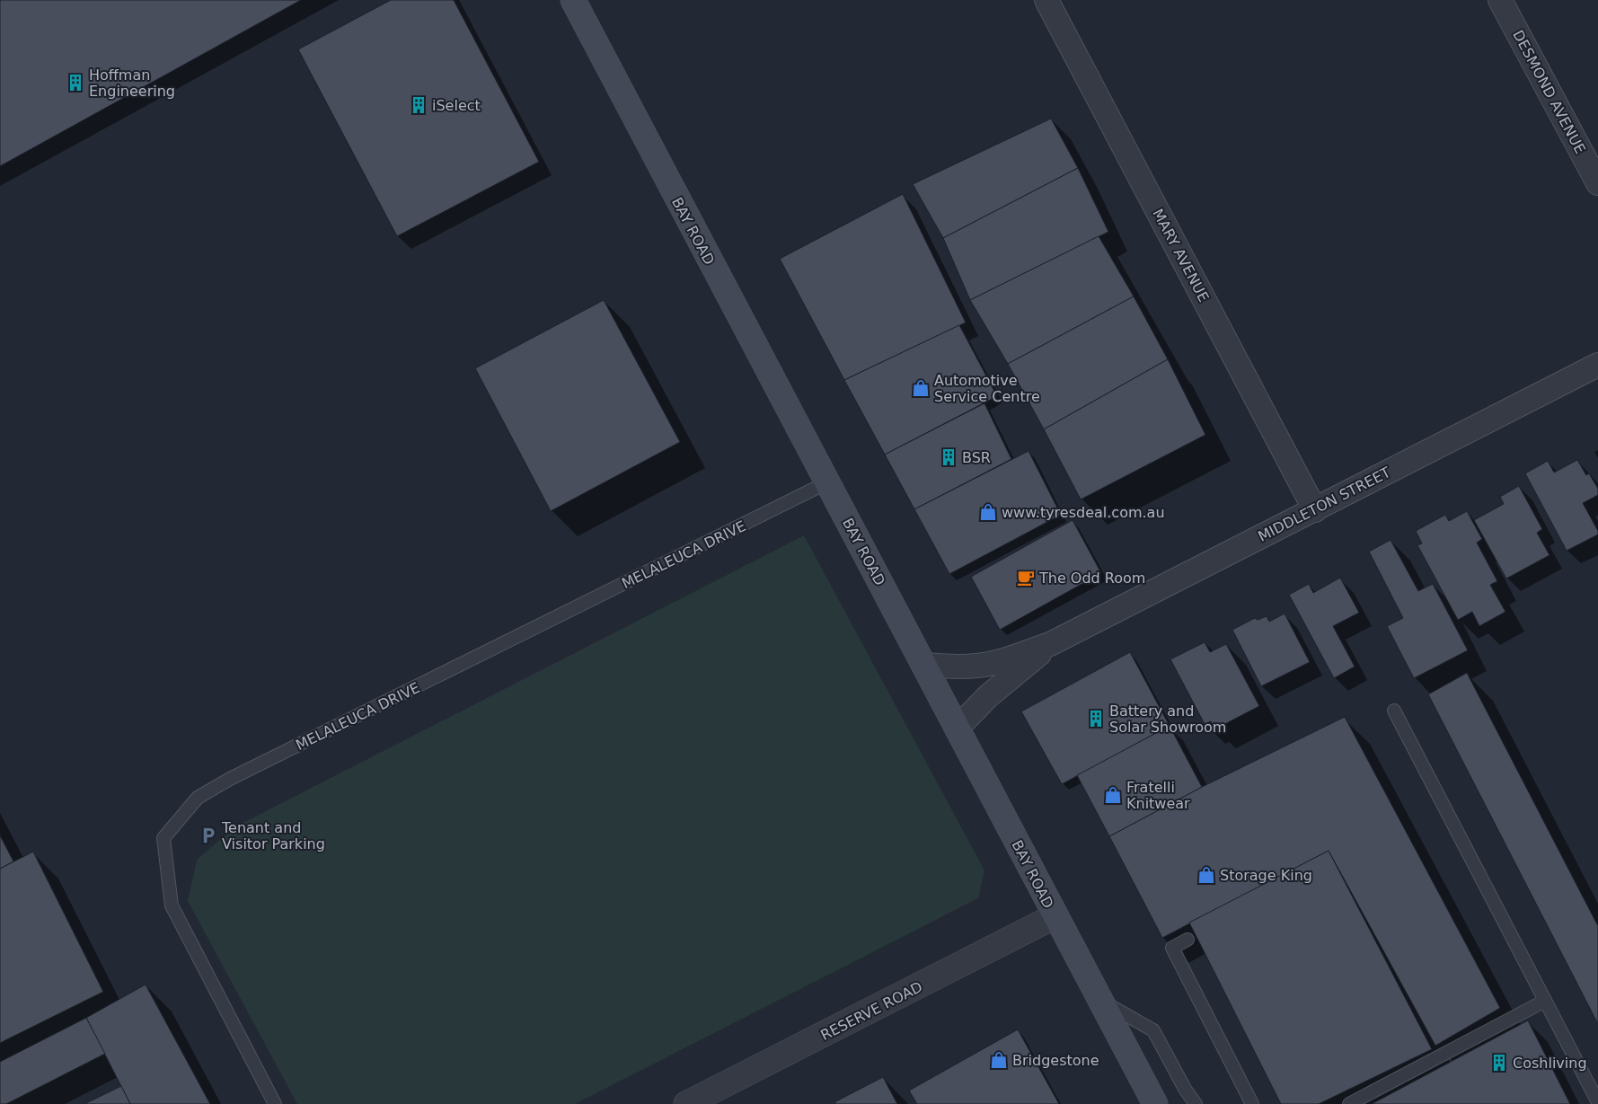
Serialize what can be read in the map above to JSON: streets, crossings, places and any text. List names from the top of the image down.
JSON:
{
  "streets": {
    "main road": ["BAY ROAD"],
    "street": [
      "DESMOND AVENUE",
      "MARY AVENUE",
      "MIDDLETON STREET",
      "RESERVE ROAD"
    ],
    "lane": ["MELALEUCA DRIVE"]
  },
  "crossings": [
    ["BAY ROAD", "MIDDLETON STREET"],
    ["BAY ROAD", "MELALEUCA DRIVE"],
    ["BAY ROAD", "RESERVE ROAD"],
    ["MARY AVENUE", "MIDDLETON STREET"]
  ],
  "places": {
    "building": [
      "Hoffman Engineering",
      "iSelect",
      "BSR",
      "Battery and Solar Showroom",
      "Coshliving"
    ],
    "shop": [
      "Automotive Service Centre",
      "www.tyresdeal.com.au",
      "Fratelli Knitwear",
      "Storage King",
      "Bridgestone"
    ],
    "cafe": ["The Odd Room"],
    "parking": ["Tenant and Visitor Parking"]
  }
}
